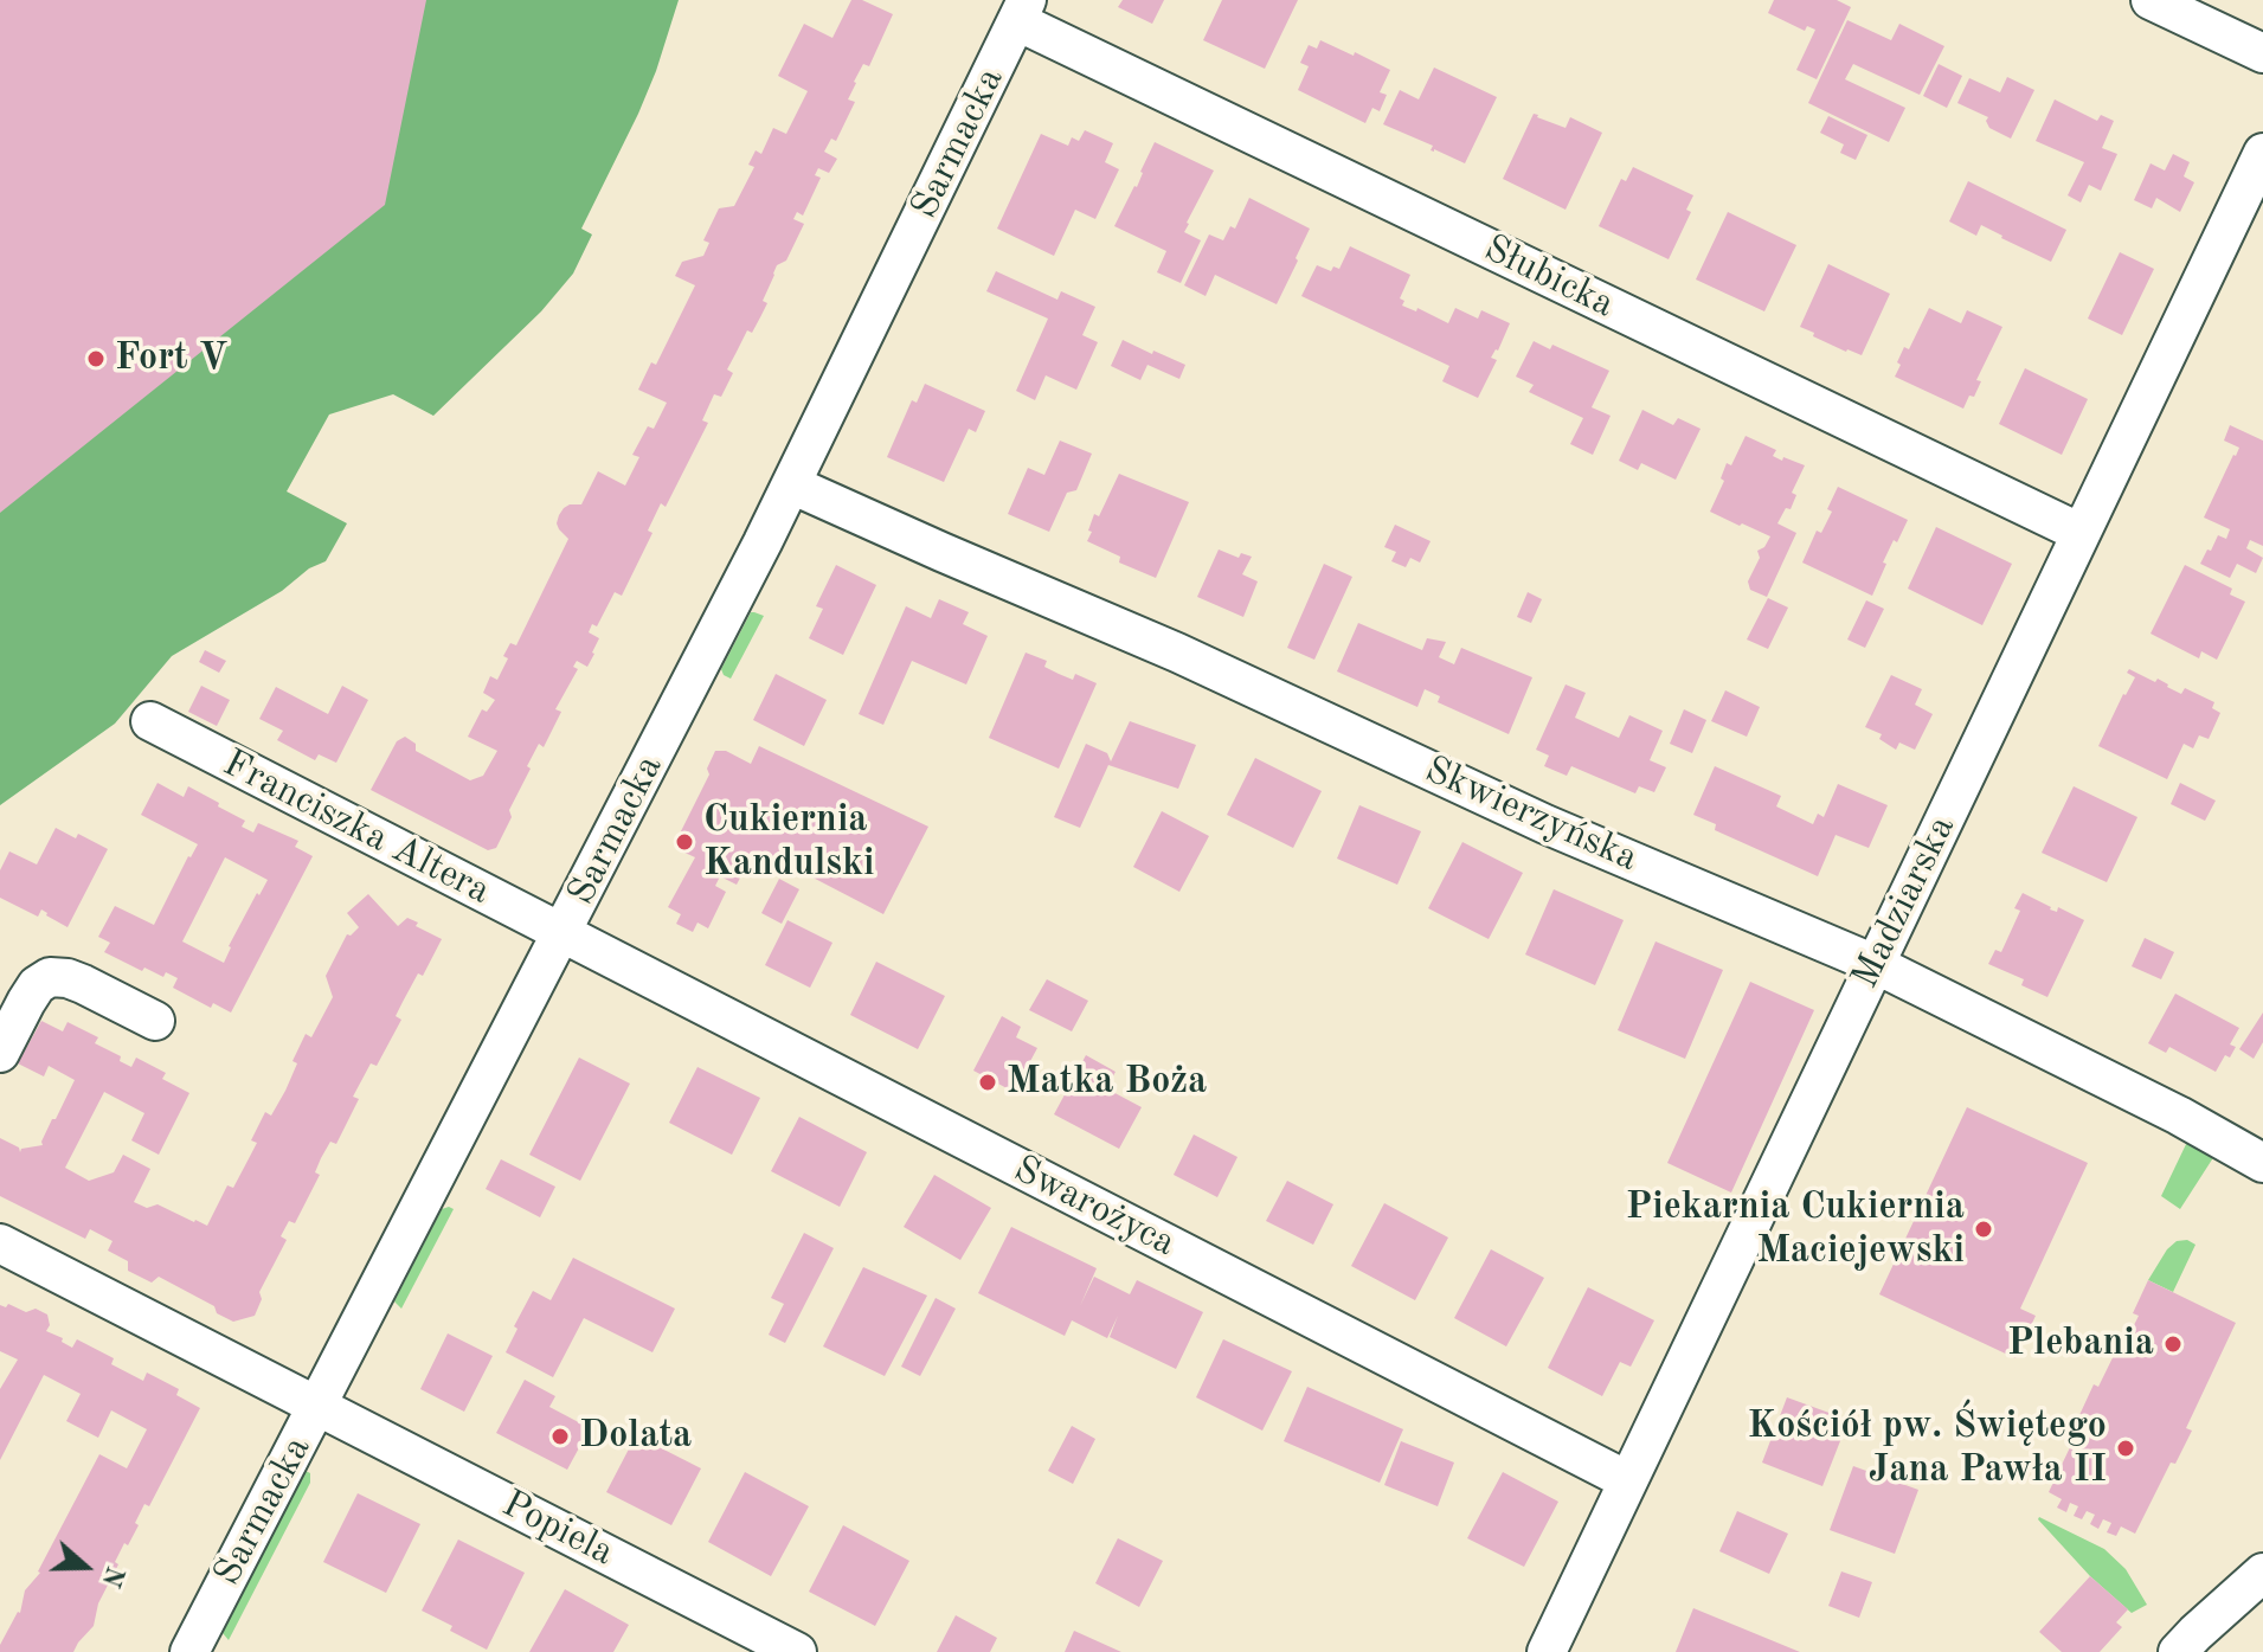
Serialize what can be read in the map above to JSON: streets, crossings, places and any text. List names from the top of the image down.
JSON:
{
  "streets": {
    "street": [
      "Sarmacka",
      "Słubicka",
      "Skwierzyńska",
      "Franciszka Altera",
      "Madziarska",
      "Swarożyca",
      "Popiela"
    ]
  },
  "crossings": [
    ["Sarmacka", "Słubicka"],
    ["Sarmacka", "Skwierzyńska"],
    ["Sarmacka", "Franciszka Altera"],
    ["Sarmacka", "Swarożyca"],
    ["Sarmacka", "Popiela"],
    ["Słubicka", "Madziarska"],
    ["Skwierzyńska", "Madziarska"],
    ["Franciszka Altera", "Swarożyca"],
    ["Madziarska", "Swarożyca"]
  ],
  "places": [
    "Fort V",
    "Cukiernia Kandulski",
    "Matka Boża",
    "Piekarnia Cukiernia Maciejewski",
    "Plebania",
    "Dolata",
    "Kościół pw. Świętego Jana Pawła II"
  ],
  "north": "right"
}
